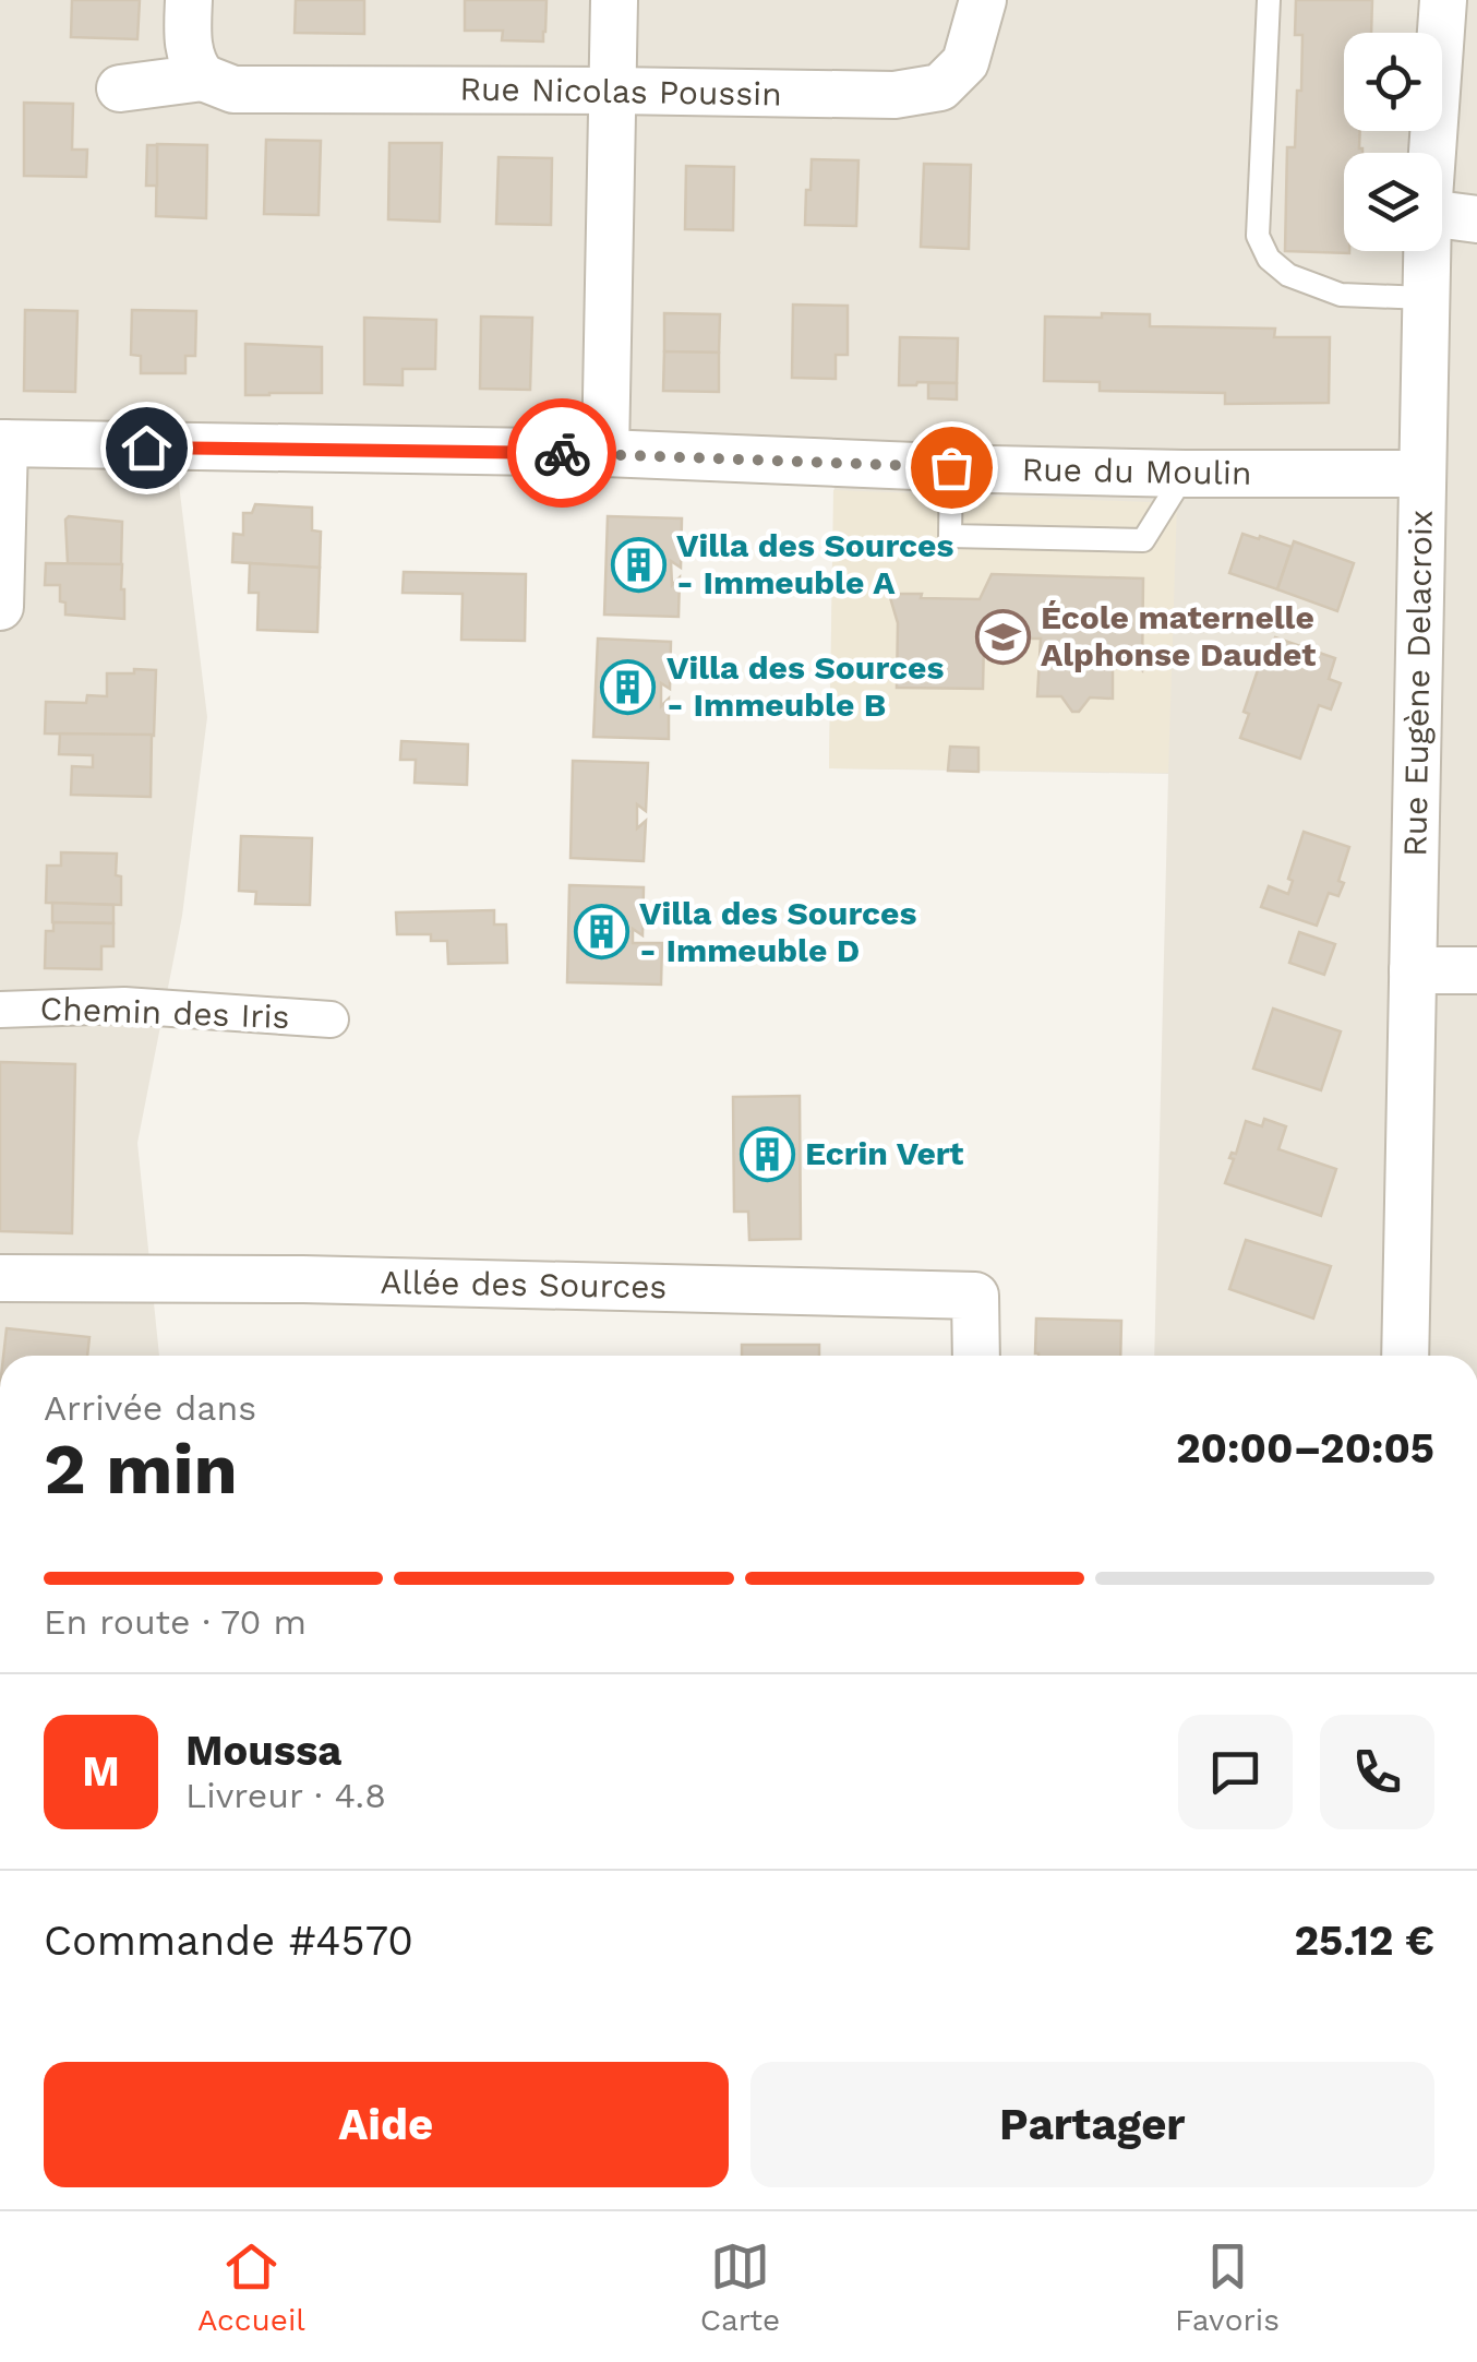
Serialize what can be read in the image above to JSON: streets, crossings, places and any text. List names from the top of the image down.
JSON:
{
  "streets": {
    "street": [
      "Rue Nicolas Poussin",
      "Rue du Moulin",
      "Rue Eugène Delacroix",
      "Chemin des Iris",
      "Allée des Sources"
    ]
  },
  "crossings": [
    ["Rue du Moulin", "Rue Eugène Delacroix"]
  ],
  "places": {
    "building": [
      "Villa des Sources - Immeuble A",
      "Villa des Sources - Immeuble B",
      "Villa des Sources - Immeuble D",
      "Ecrin Vert"
    ],
    "school or university": ["École maternelle Alphonse Daudet"]
  },
  "page": {
    "heading": ["2 min", "Arrivée dans", "20:00–20:05"],
    "panel": [
      "Moussa",
      "Livreur · 4.8",
      "Commande #4570",
      "25.12 €"
    ],
    "bar": "En route · 70 m",
    "round": "M",
    "buttons": ["Aide", "Partager"],
    "tabs": ["Accueil", "Carte", "Favoris"]
  }
}
